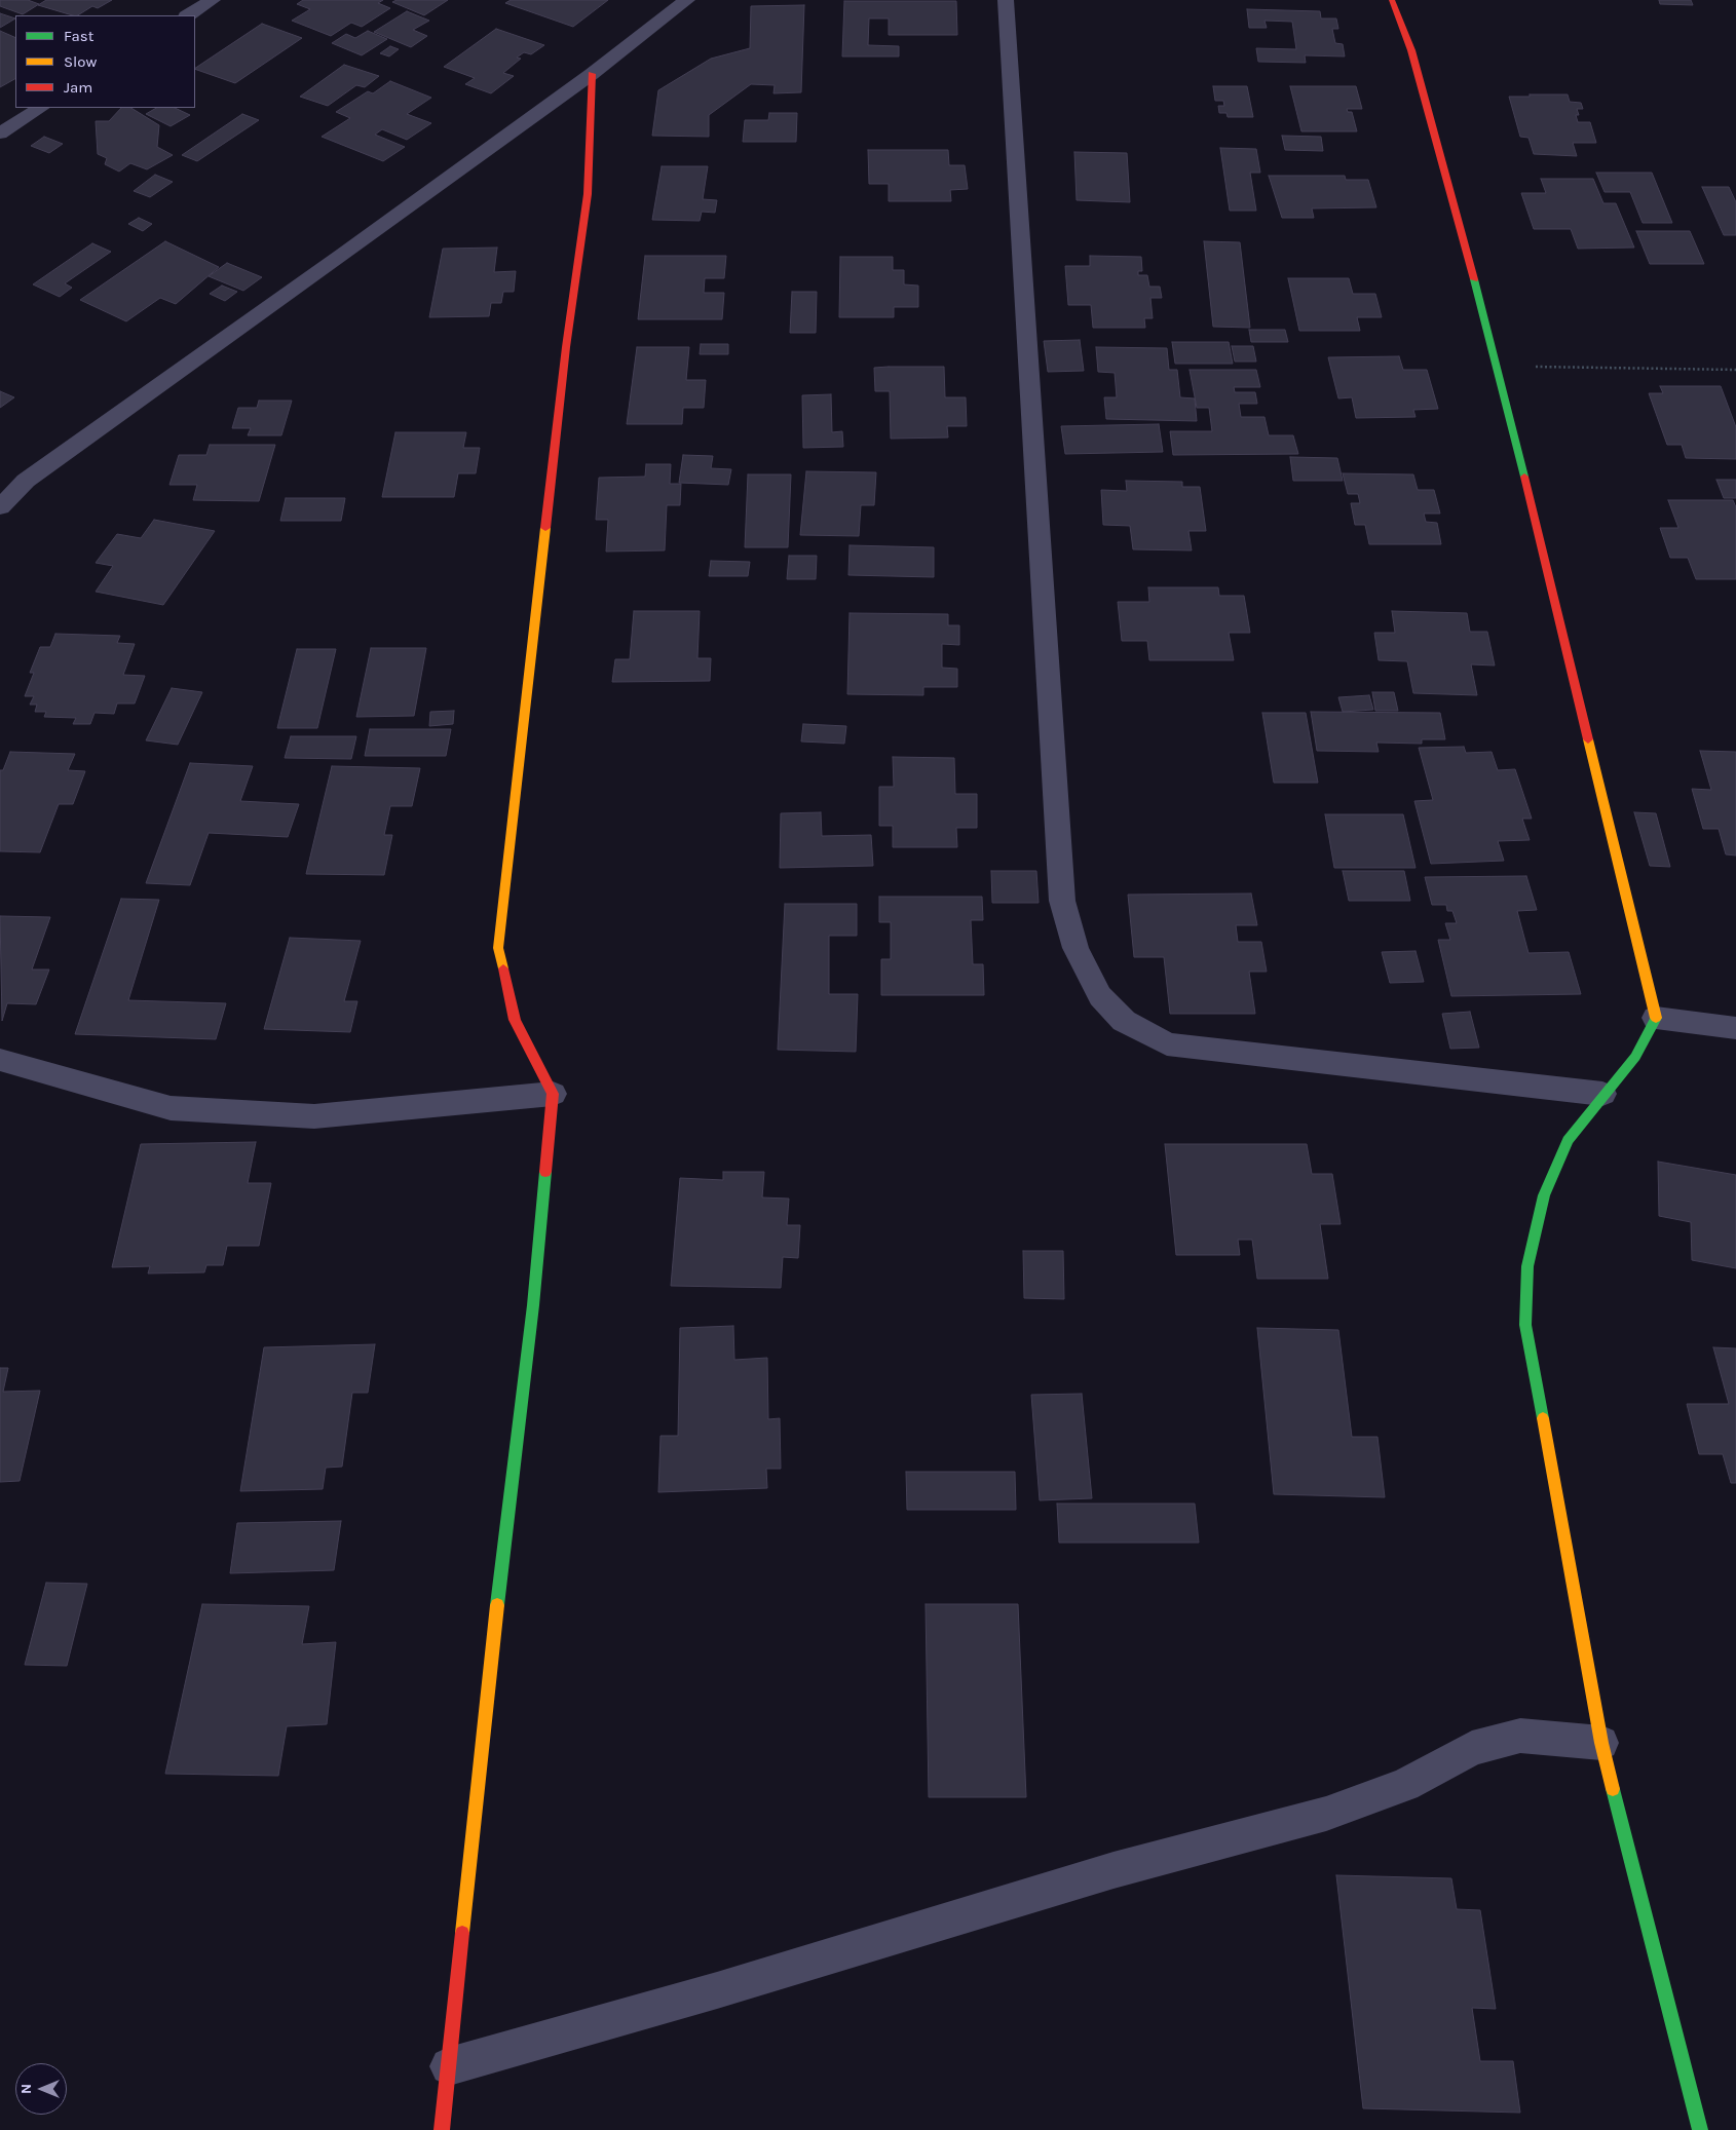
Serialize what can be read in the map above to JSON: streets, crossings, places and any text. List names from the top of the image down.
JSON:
{
  "legend": ["Fast", "Slow", "Jam"],
  "north": "left"
}
